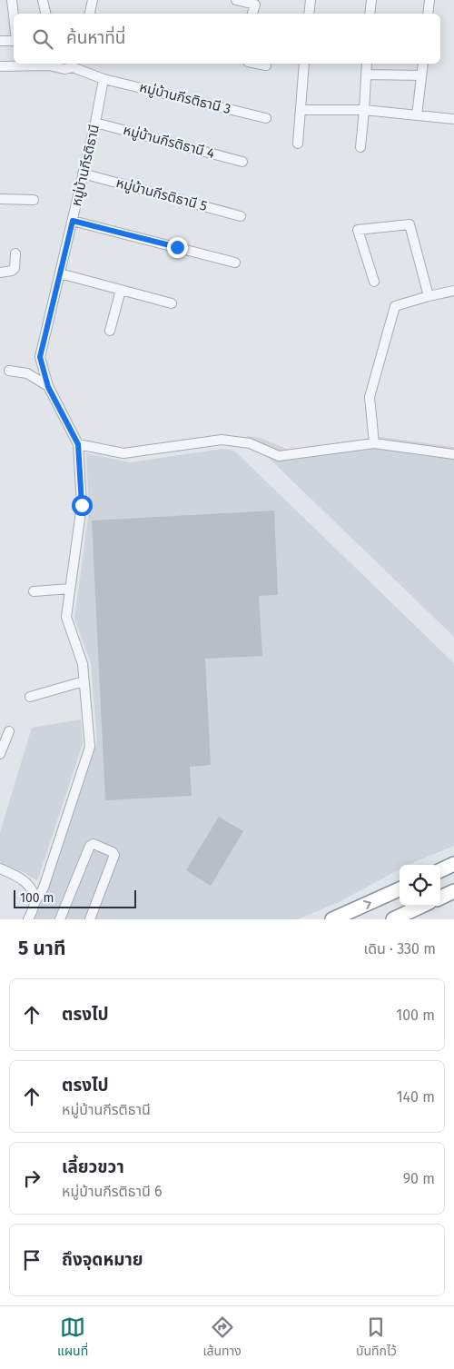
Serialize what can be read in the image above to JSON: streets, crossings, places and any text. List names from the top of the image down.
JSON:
{
  "streets": {
    "street": [
      "หมู่บ้านกีรติธานี 3",
      "หมู่บ้านกีรติธานี 4",
      "หมู่บ้านกีรติธานี",
      "หมู่บ้านกีรติธานี 5"
    ]
  },
  "crossings": [
    ["หมู่บ้านกีรติธานี 3", "หมู่บ้านกีรติธานี"],
    ["หมู่บ้านกีรติธานี 4", "หมู่บ้านกีรติธานี"],
    ["หมู่บ้านกีรติธานี", "หมู่บ้านกีรติธานี 5"]
  ],
  "scale_bar": "100 m",
  "page": {
    "search": "ค้นหาที่นี่",
    "scale": "100 m",
    "heading": ["5 นาที", "เดิน · 330 m"],
    "list": [
      ["ตรงไป", "100 m"],
      ["ตรงไป", "หมู่บ้านกีรติธานี", "140 m"],
      ["เลี้ยวขวา", "หมู่บ้านกีรติธานี 6", "90 m"],
      "ถึงจุดหมาย"
    ],
    "nav": ["แผนที่", "เส้นทาง", "บันทึกไว้"]
  }
}
